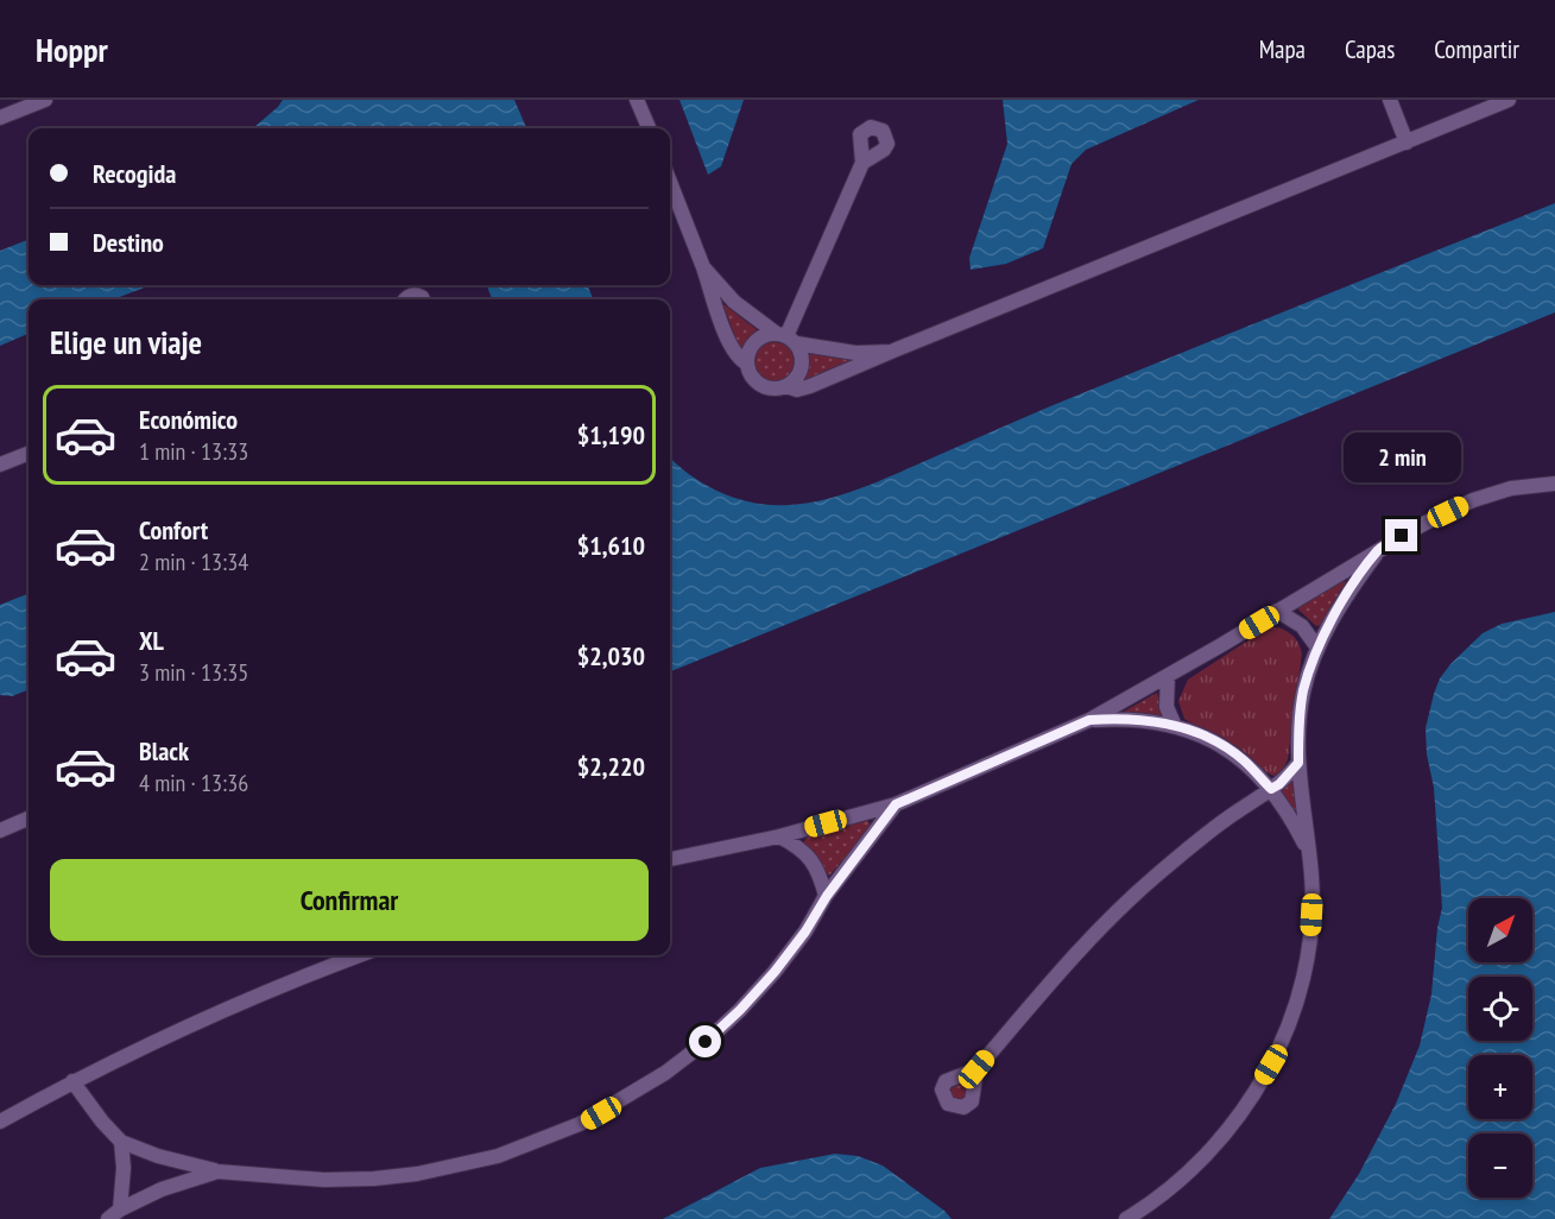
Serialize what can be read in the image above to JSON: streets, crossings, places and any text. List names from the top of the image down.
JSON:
{
  "north": "top right",
  "page": {
    "header": "Hoppr",
    "nav": ["Mapa", "Capas", "Compartir"],
    "banner": ["Recogida", "Destino"],
    "heading": "Elige un viaje",
    "list": [
      {
        "name": "Económico",
        "note": "1 min · 13:33",
        "value": "$1,190"
      },
      {
        "name": "Confort",
        "note": "2 min · 13:34",
        "value": "$1,610"
      },
      {
        "name": "XL",
        "note": "3 min · 13:35",
        "value": "$2,030"
      },
      {
        "name": "Black",
        "note": "4 min · 13:36",
        "value": "$2,220"
      }
    ],
    "bubble": "2 min",
    "buttons": "Confirmar",
    "map_buttons": ["+", "−"]
  }
}
